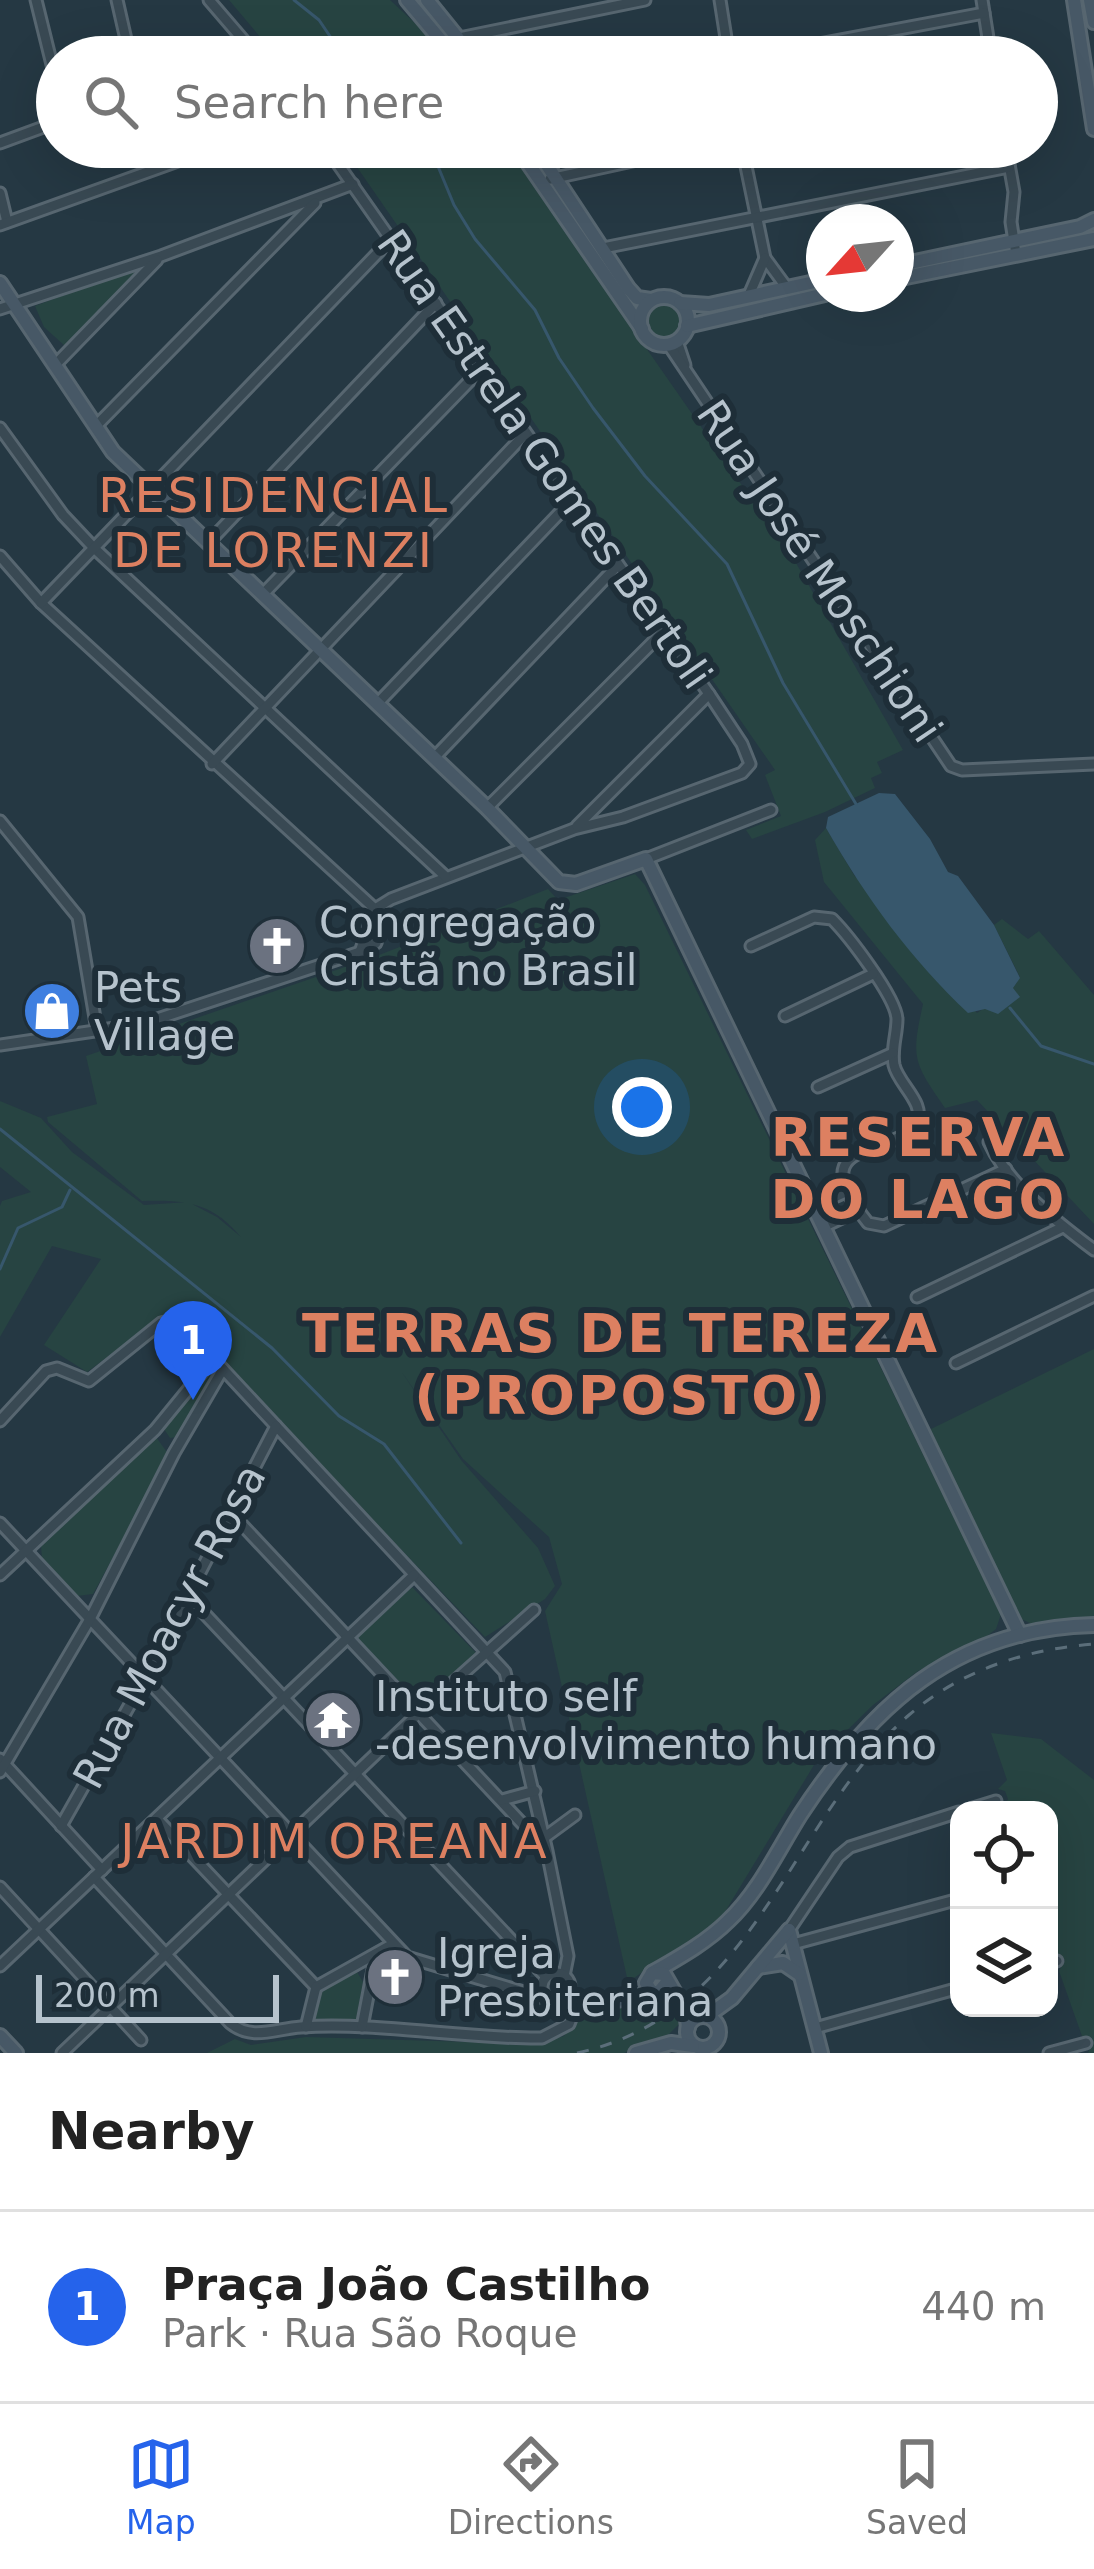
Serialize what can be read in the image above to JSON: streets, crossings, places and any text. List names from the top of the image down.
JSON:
{
  "streets": {
    "street": ["Rua Estrela Gomes Bertoli", "Rua José Moschioni", "Rua Moacyr Rosa"]
  },
  "districts": [
    "RESIDENCIAL DE LORENZI",
    "RESERVA DO LAGO",
    "TERRAS DE TEREZA (PROPOSTO)",
    "JARDIM OREANA"
  ],
  "places": {
    "church": ["Congregação Cristã no Brasil", "Igreja Presbiteriana"],
    "shop": ["Pets Village"],
    "temple": ["Instituto self -desenvolvimento humano"]
  },
  "scale_bar": "200 m",
  "north": "bottom left",
  "page": {
    "search": "Search here",
    "pins": "1",
    "scale": "200 m",
    "heading": "Nearby",
    "list": [
      {
        "mark": "1",
        "name": "Praça João Castilho",
        "note": "Park · Rua São Roque",
        "value": "440 m"
      }
    ],
    "nav": ["Map", "Directions", "Saved"]
  }
}
